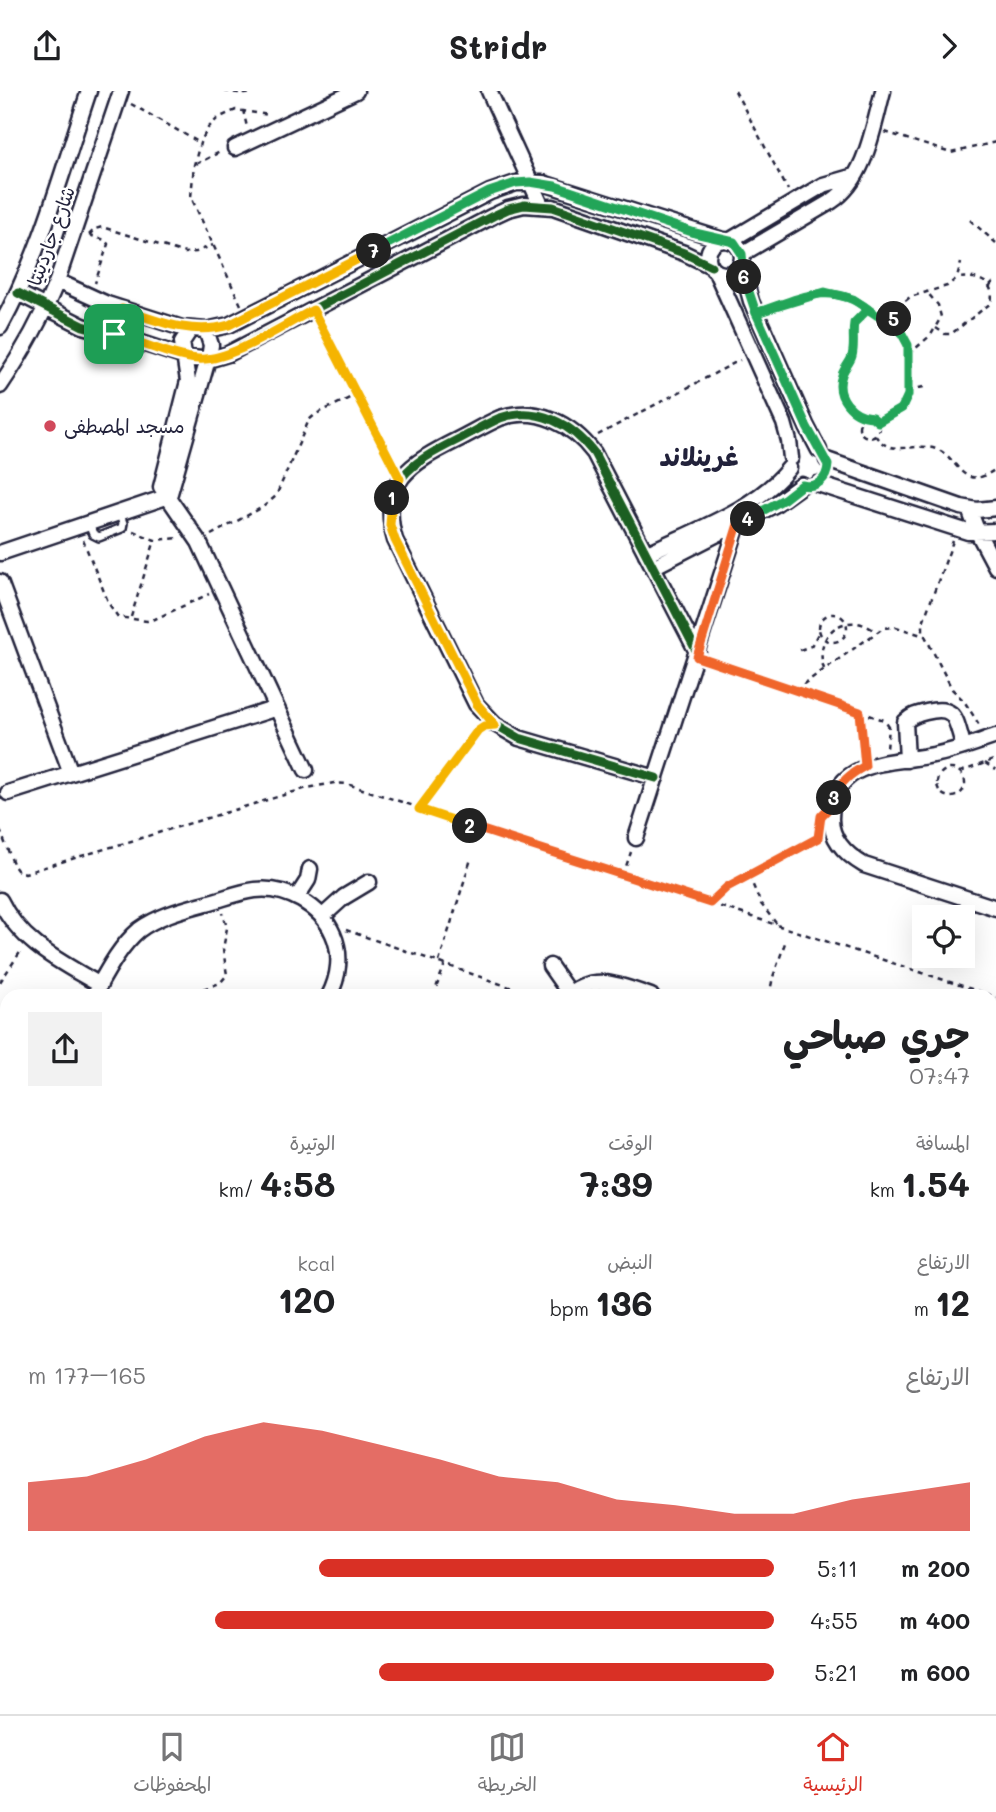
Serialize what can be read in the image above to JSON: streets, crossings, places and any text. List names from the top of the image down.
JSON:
{
  "streets": {
    "street": ["شارع جاردينيا"]
  },
  "districts": ["غرينلاند"],
  "places": ["مسجد المصطفى"],
  "page": {
    "header": "Stridr",
    "pins": [
      "7",
      "6",
      "5",
      "1",
      "4",
      "3",
      "2"
    ],
    "heading": ["جري صباحي", "07:47"],
    "stats": [
      ["المسافة", "1.54 km"],
      ["الوقت", "7:39"],
      ["الوتيرة", "4:58 /km"],
      ["الارتفاع", "12 m"],
      ["النبض", "136 bpm"],
      ["kcal", "120"]
    ],
    "chart": ["الارتفاع", "165–177 m"],
    "list": [
      {
        "name": "200 m",
        "note": "5:11"
      },
      {
        "name": "400 m",
        "note": "4:55"
      },
      {
        "name": "600 m",
        "note": "5:21"
      }
    ],
    "tabs": ["الرئيسية", "الخريطة", "المحفوظات"]
  }
}
